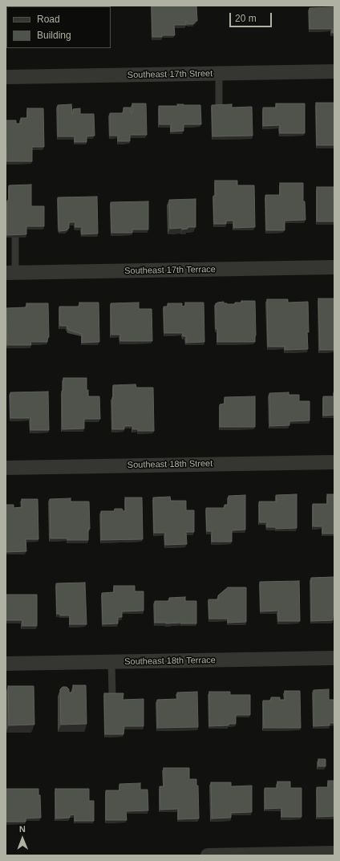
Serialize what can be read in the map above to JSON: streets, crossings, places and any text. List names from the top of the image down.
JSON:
{
  "streets": {
    "street": [
      "Southeast 17th Street",
      "Southeast 17th Terrace",
      "Southeast 18th Street",
      "Southeast 18th Terrace"
    ]
  },
  "legend": ["Road", "Building"],
  "scale_bar": "20 m",
  "north": "top"
}
